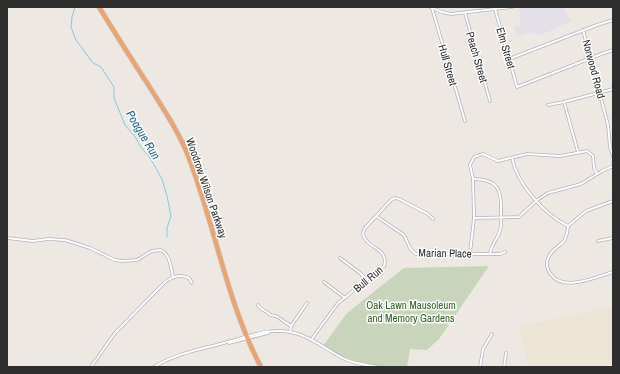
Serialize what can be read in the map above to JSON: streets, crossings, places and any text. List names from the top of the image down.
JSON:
{
  "streets": {
    "highway": ["Woodrow Wilson Parkway"],
    "street": [
      "Elm Street",
      "Peach Street",
      "Hull Street",
      "Norwood Road",
      "Marian Place",
      "Bull Run"
    ]
  },
  "crossings": [
    ["Elm Street", "Norwood Road"],
    ["Marian Place", "Bull Run"]
  ],
  "water": ["Poague Run"],
  "parks": ["Oak Lawn Mausoleum and Memory Gardens"]
}
